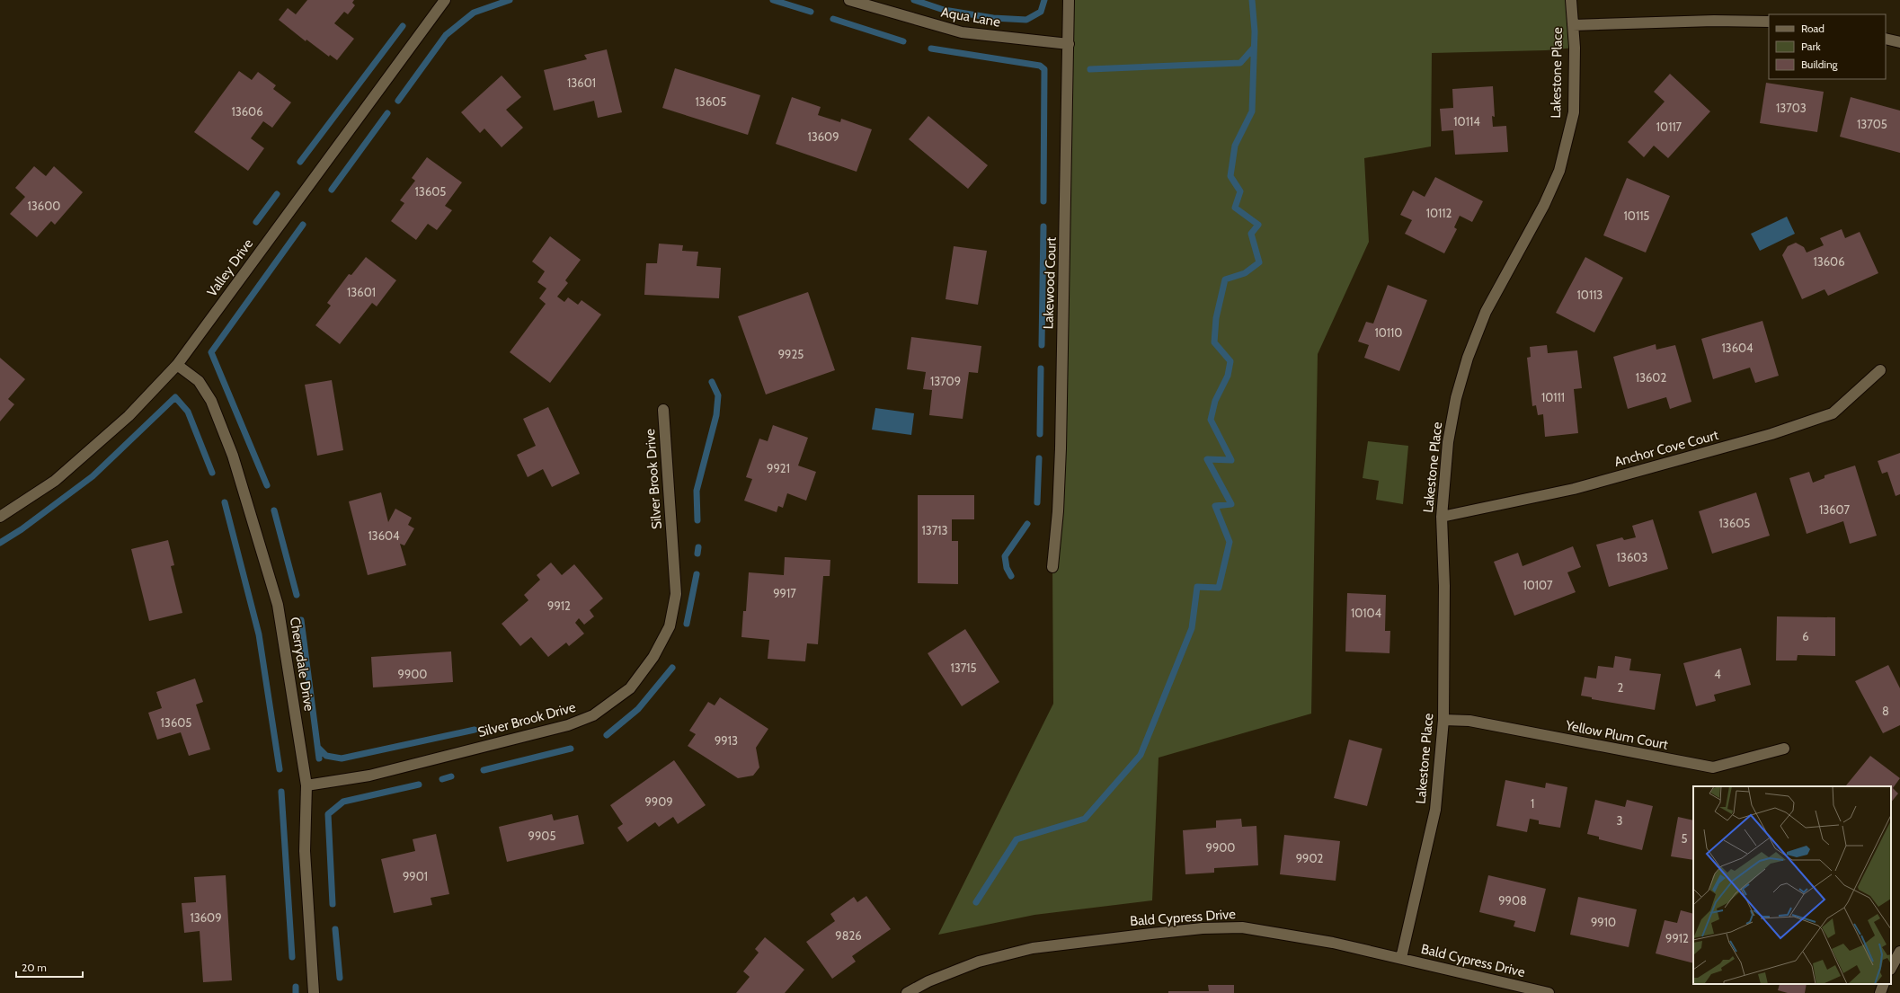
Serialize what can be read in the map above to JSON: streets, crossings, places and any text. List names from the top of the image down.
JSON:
{
  "streets": {
    "street": [
      "Aqua Lane",
      "Lakestone Place",
      "Valley Drive",
      "Lakewood Court",
      "Anchor Cove Court",
      "Silver Brook Drive",
      "Cherrydale Drive",
      "Yellow Plum Court",
      "Bald Cypress Drive"
    ]
  },
  "crossings": [
    ["Aqua Lane", "Lakewood Court"],
    ["Lakestone Place", "Anchor Cove Court"],
    ["Lakestone Place", "Yellow Plum Court"],
    ["Lakestone Place", "Bald Cypress Drive"],
    ["Valley Drive", "Cherrydale Drive"],
    ["Silver Brook Drive", "Cherrydale Drive"]
  ],
  "house_numbers": [
    "13601",
    "13605",
    "13703",
    "13606",
    "10114",
    "13705",
    "10117",
    "13609",
    "13605",
    "13600",
    "10112",
    "10115",
    "13606",
    "13601",
    "10113",
    "10110",
    "13604",
    "9925",
    "13602",
    "13709",
    "10111",
    "9921",
    "13607",
    "13605",
    "13713",
    "13604",
    "13603",
    "10107",
    "9917",
    "9912",
    "10104",
    "6",
    "13715",
    "9900",
    "4",
    "2",
    "8",
    "13605",
    "9913",
    "9909",
    "1",
    "3",
    "9905",
    "5",
    "9900",
    "9902",
    "9901",
    "9908",
    "13609",
    "9910",
    "9826",
    "9912"
  ],
  "legend": ["Road", "Park", "Building"],
  "scale_bar": "20 m"
}
